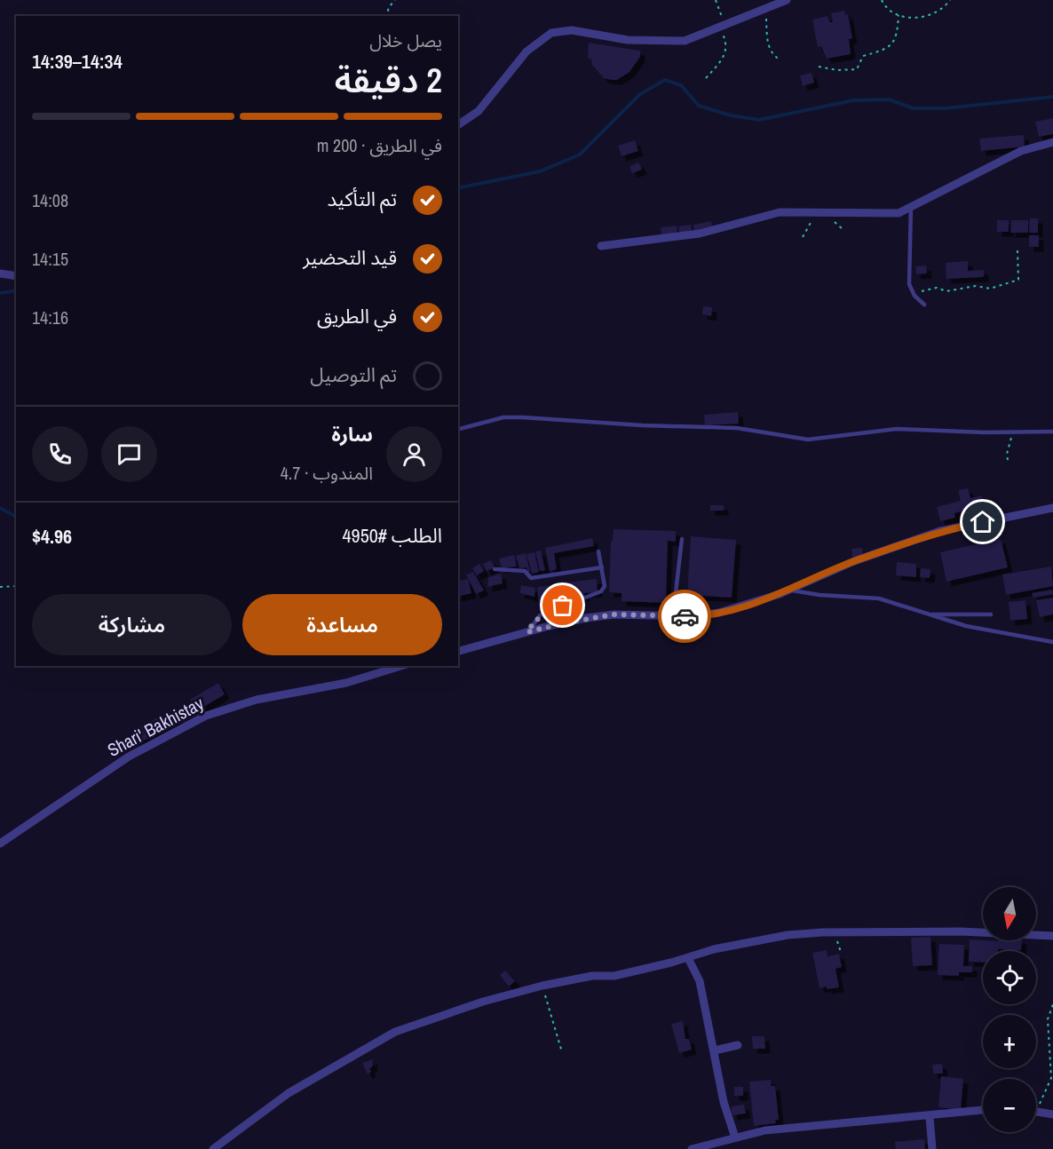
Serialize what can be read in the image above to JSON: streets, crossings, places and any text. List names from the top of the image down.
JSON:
{
  "streets": {
    "street": ["Shari' Bakhistay"]
  },
  "north": "bottom",
  "page": {
    "heading": ["2 دقيقة", "يصل خلال", "14:34–14:39"],
    "panel": [
      "سارة",
      "المندوب · 4.7",
      "الطلب #4950",
      "$4.96"
    ],
    "bar": "في الطريق · 200 m",
    "list": [
      ["تم التأكيد", "14:08"],
      ["قيد التحضير", "14:15"],
      ["في الطريق", "14:16"],
      "تم التوصيل"
    ],
    "buttons": ["مساعدة", "مشاركة"],
    "map_buttons": ["+", "−"]
  }
}
